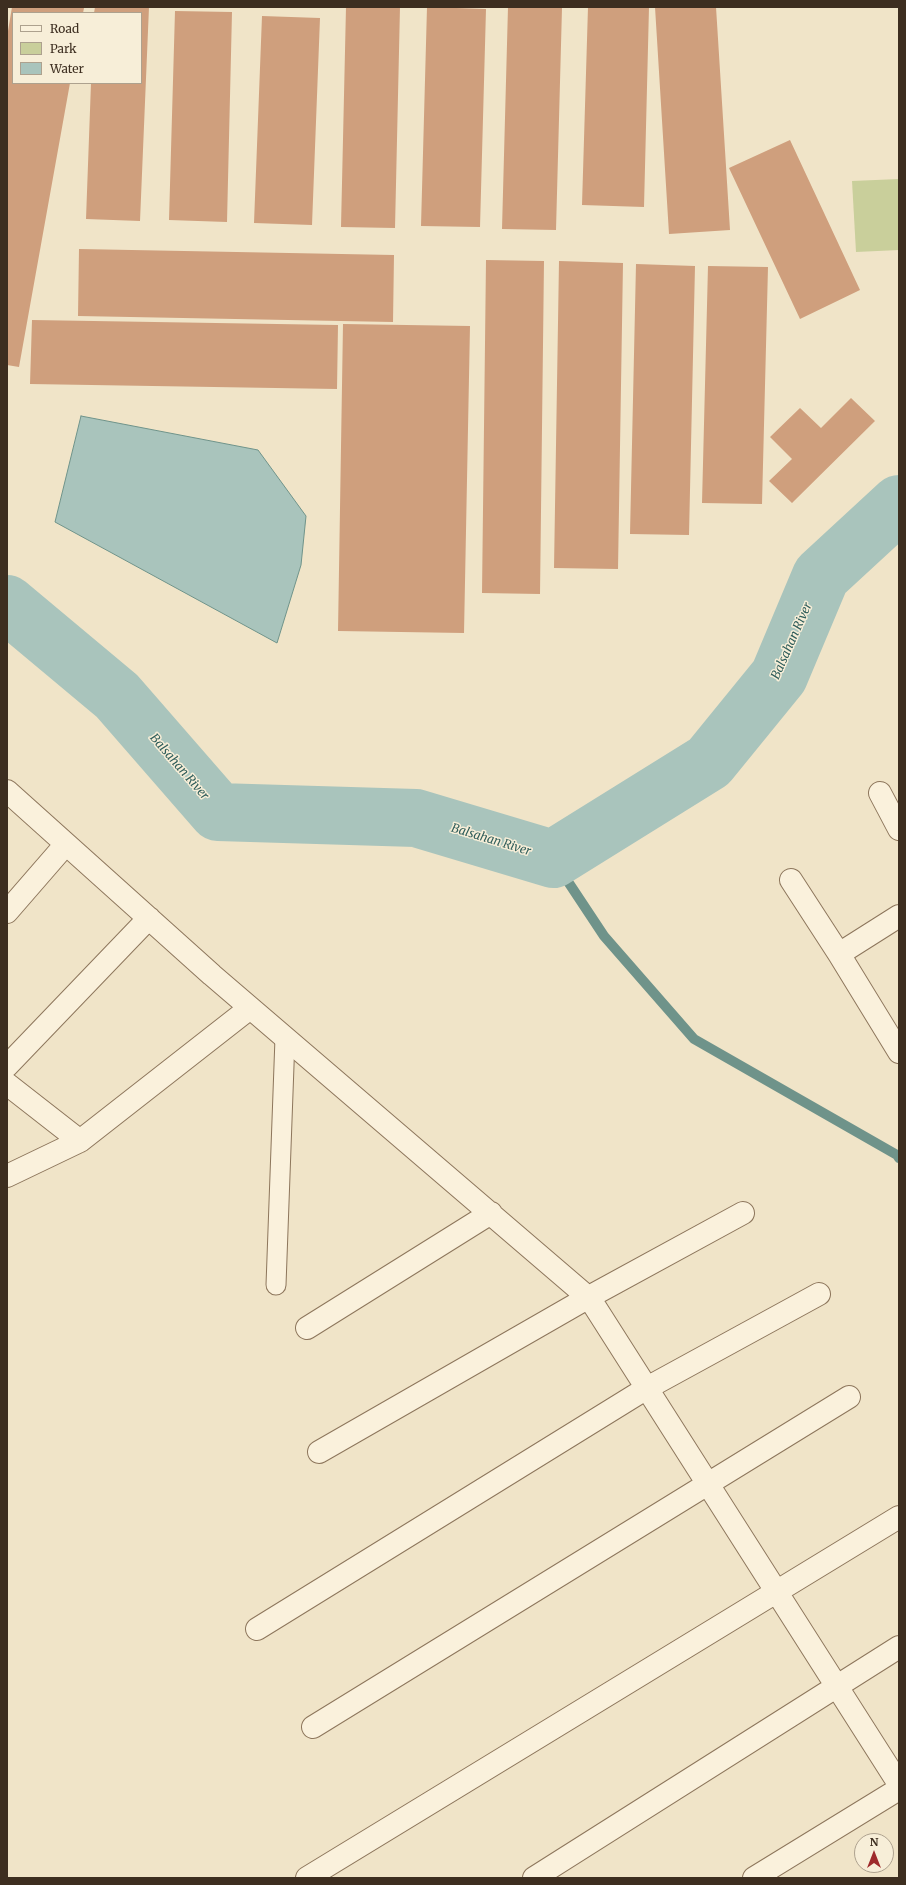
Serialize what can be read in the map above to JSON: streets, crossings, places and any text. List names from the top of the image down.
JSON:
{
  "water": ["Balsahan River"],
  "legend": ["Road", "Park", "Water"],
  "north": "top"
}
